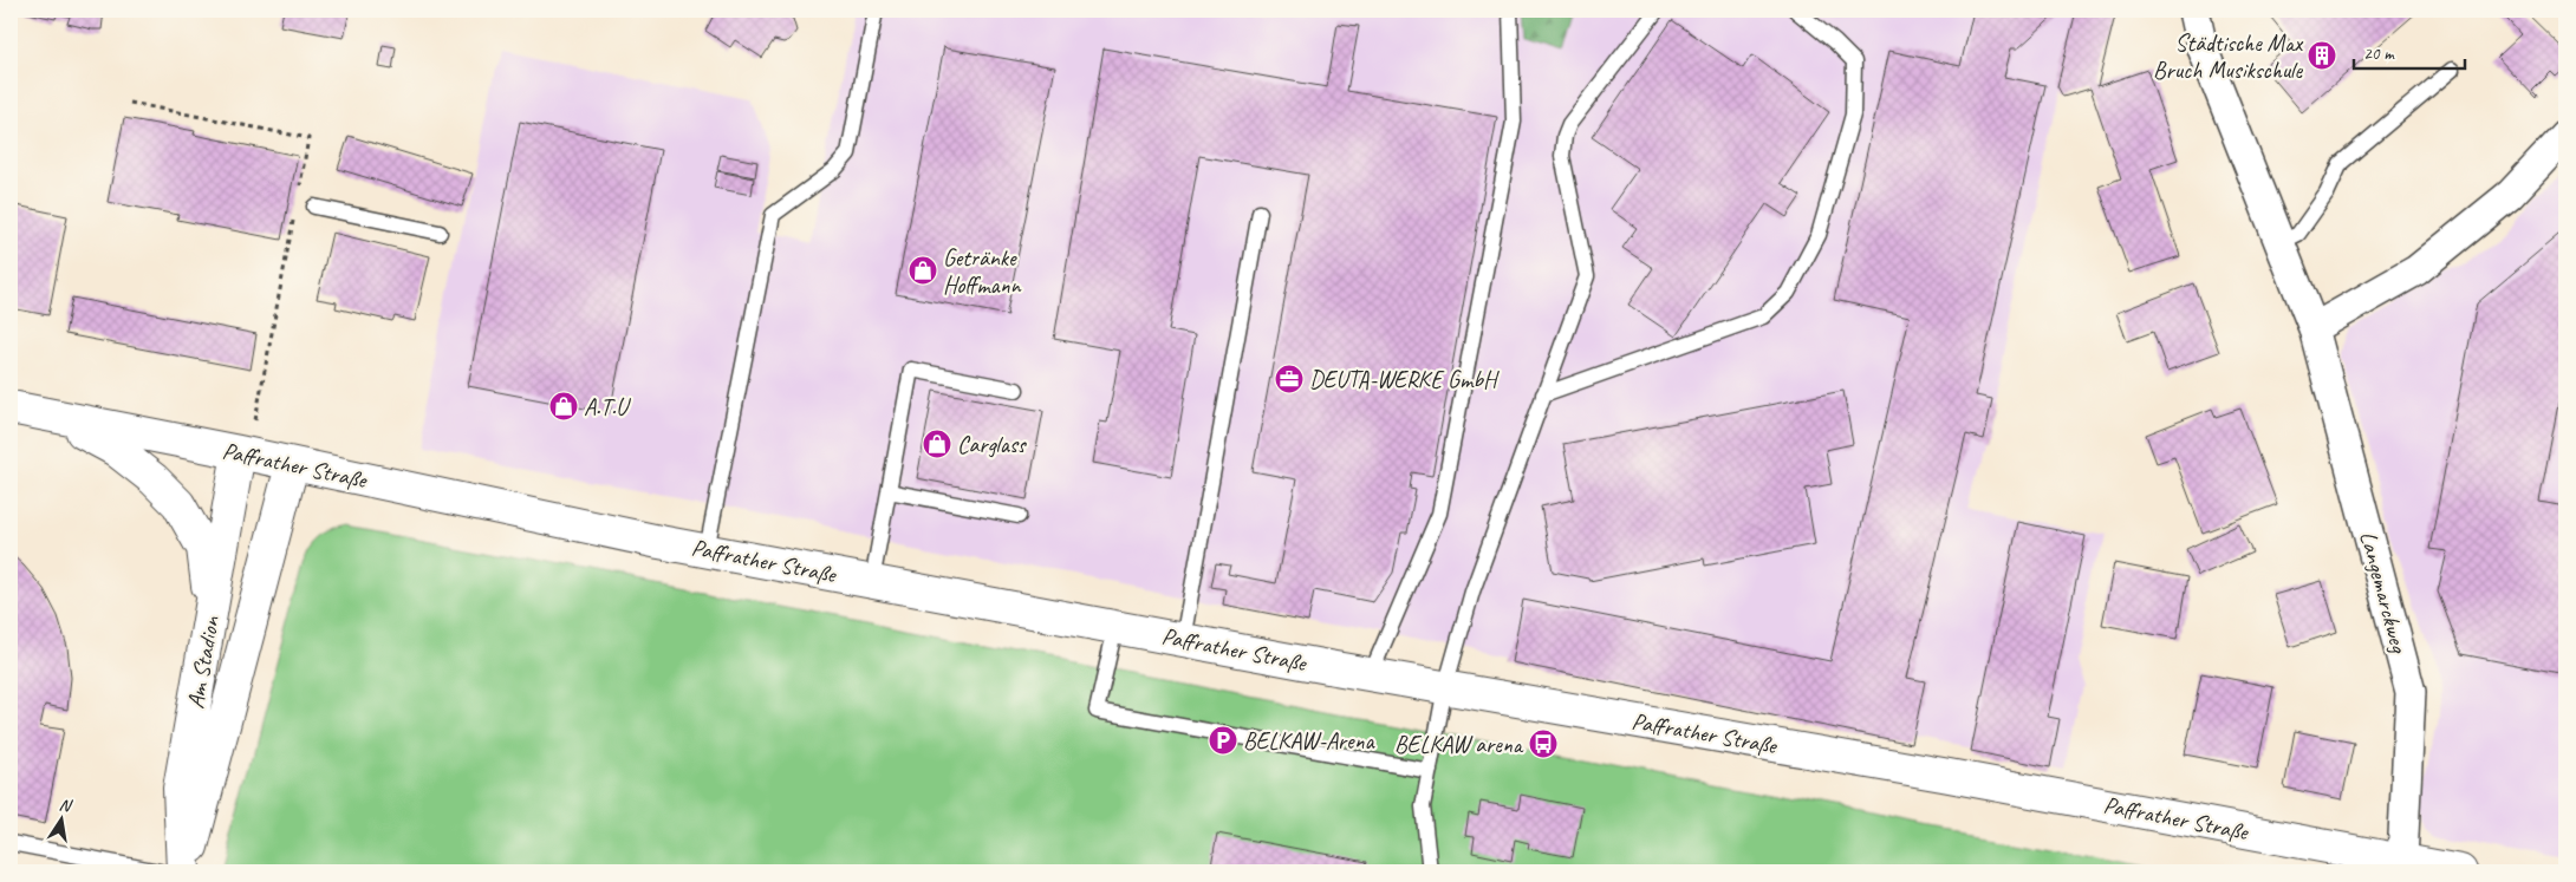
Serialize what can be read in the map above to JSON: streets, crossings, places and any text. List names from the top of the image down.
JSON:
{
  "streets": {
    "street": ["Paffrather Straße", "Langemarckweg", "Am Stadion"]
  },
  "crossings": [
    ["Paffrather Straße", "Langemarckweg"],
    ["Paffrather Straße", "Am Stadion"]
  ],
  "places": {
    "building": ["Städtische Max Bruch Musikschule"],
    "shop": ["Getränke Hoffmann", "A.T.U", "Carglass"],
    "office": ["DEUTA-WERKE GmbH"],
    "parking": ["BELKAW-Arena"],
    "bus stop": ["BELKAW arena"]
  },
  "scale_bar": "20 m",
  "north": "top"
}
